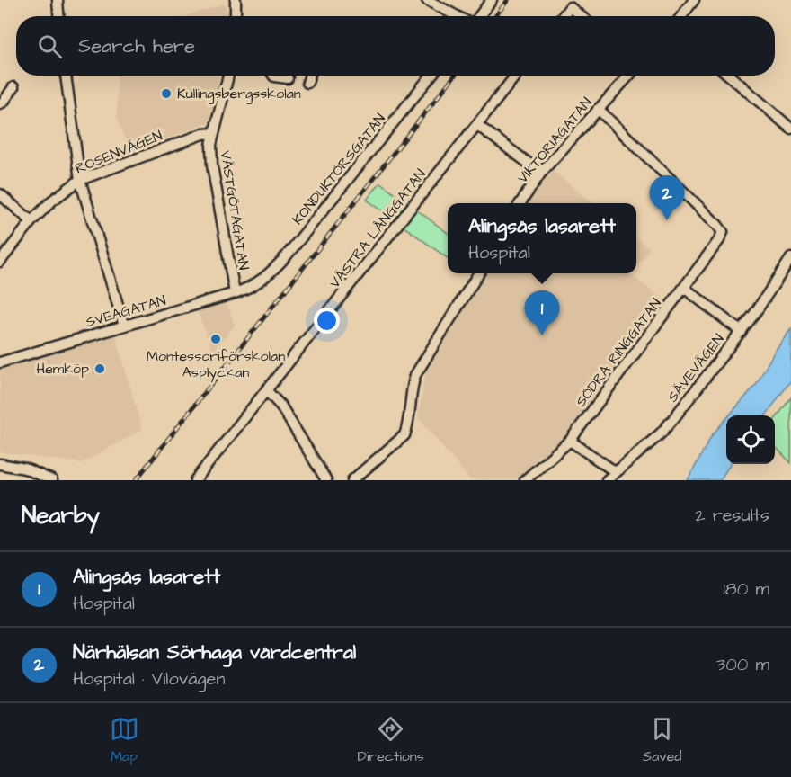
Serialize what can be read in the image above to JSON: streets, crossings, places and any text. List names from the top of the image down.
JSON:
{
  "streets": {
    "street": [
      "VIKTORIAGATAN",
      "ROSENVÄGEN",
      "KONDUKTÖRSGATAN",
      "VÄSTGÖTAGATAN",
      "VÄSTRA LÅNGGATAN",
      "SVEAGATAN",
      "SÖDRA RINGGATAN",
      "SÄVEVÄGEN"
    ]
  },
  "crossings": [
    ["VIKTORIAGATAN", "SÖDRA RINGGATAN"],
    ["ROSENVÄGEN", "VÄSTGÖTAGATAN"],
    ["KONDUKTÖRSGATAN", "SVEAGATAN"],
    ["VÄSTGÖTAGATAN", "SVEAGATAN"]
  ],
  "places": ["Kullingsbergsskolan", "Montessoriförskolan Asplyckan", "Hemköp"],
  "page": {
    "search": "Search here",
    "pins": ["2", "1"],
    "popup": ["Alingsås lasarett", "Hospital"],
    "heading": ["Nearby", "2 results"],
    "list": [
      {
        "mark": "1",
        "name": "Alingsås lasarett",
        "note": "Hospital",
        "value": "180 m"
      },
      {
        "mark": "2",
        "name": "Närhälsan Sörhaga vårdcentral",
        "note": "Hospital · Vilovägen",
        "value": "300 m"
      }
    ],
    "nav": ["Map", "Directions", "Saved"]
  }
}
